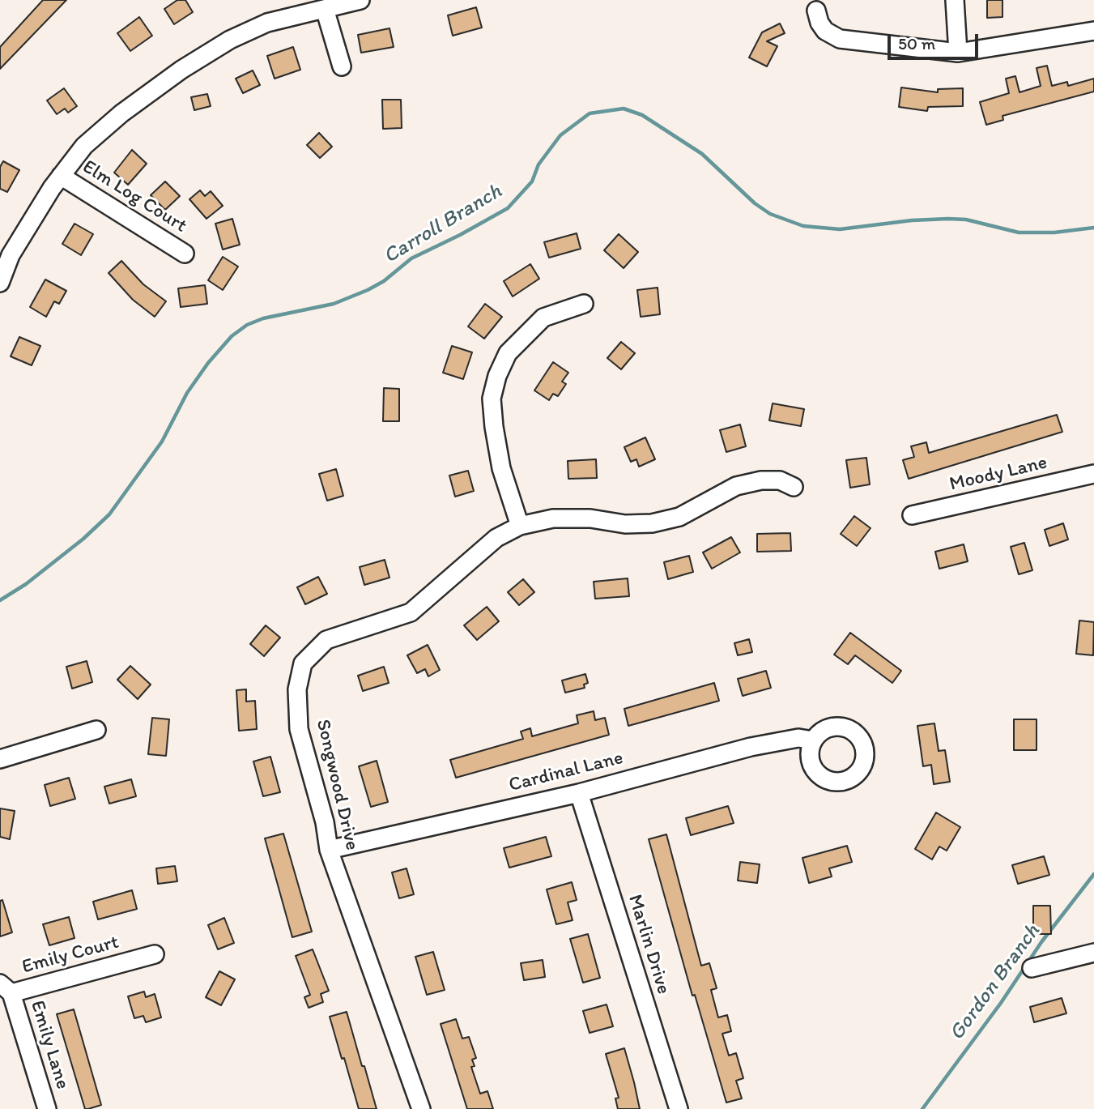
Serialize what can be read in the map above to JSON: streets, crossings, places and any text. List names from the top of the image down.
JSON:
{
  "streets": {
    "street": [
      "Elm Log Court",
      "Moody Lane",
      "Cardinal Lane",
      "Songwood Drive",
      "Marlin Drive",
      "Emily Court",
      "Emily Lane"
    ]
  },
  "crossings": [
    ["Cardinal Lane", "Songwood Drive"],
    ["Cardinal Lane", "Marlin Drive"],
    ["Emily Court", "Emily Lane"]
  ],
  "water": ["Carroll Branch", "Gordon Branch"],
  "scale_bar": "50 m"
}
